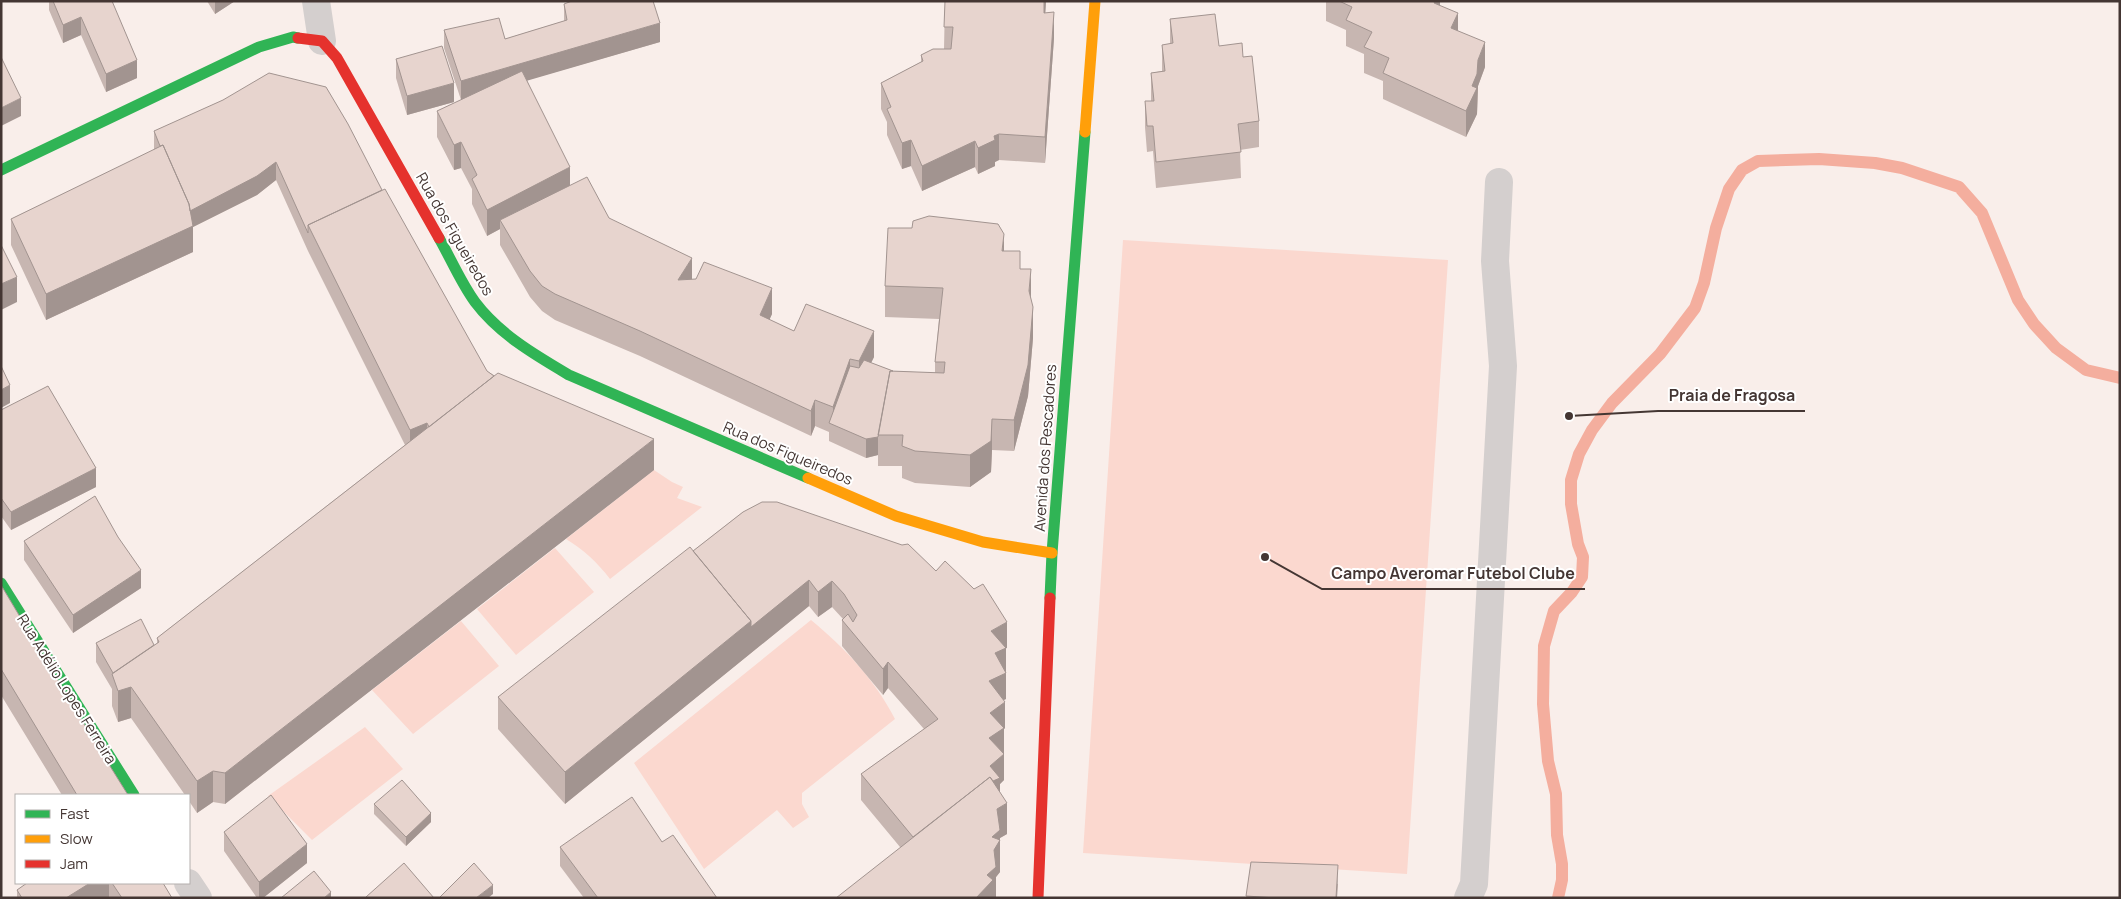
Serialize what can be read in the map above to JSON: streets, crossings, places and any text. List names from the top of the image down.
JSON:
{
  "streets": {
    "street": ["Rua dos Figueiredos", "Avenida dos Pescadores", "Rua Adélio Lopes Ferreira"]
  },
  "crossings": [
    ["Rua dos Figueiredos", "Avenida dos Pescadores"]
  ],
  "places": ["Praia de Fragosa", "Campo Averomar Futebol Clube"],
  "legend": ["Fast", "Slow", "Jam"]
}
